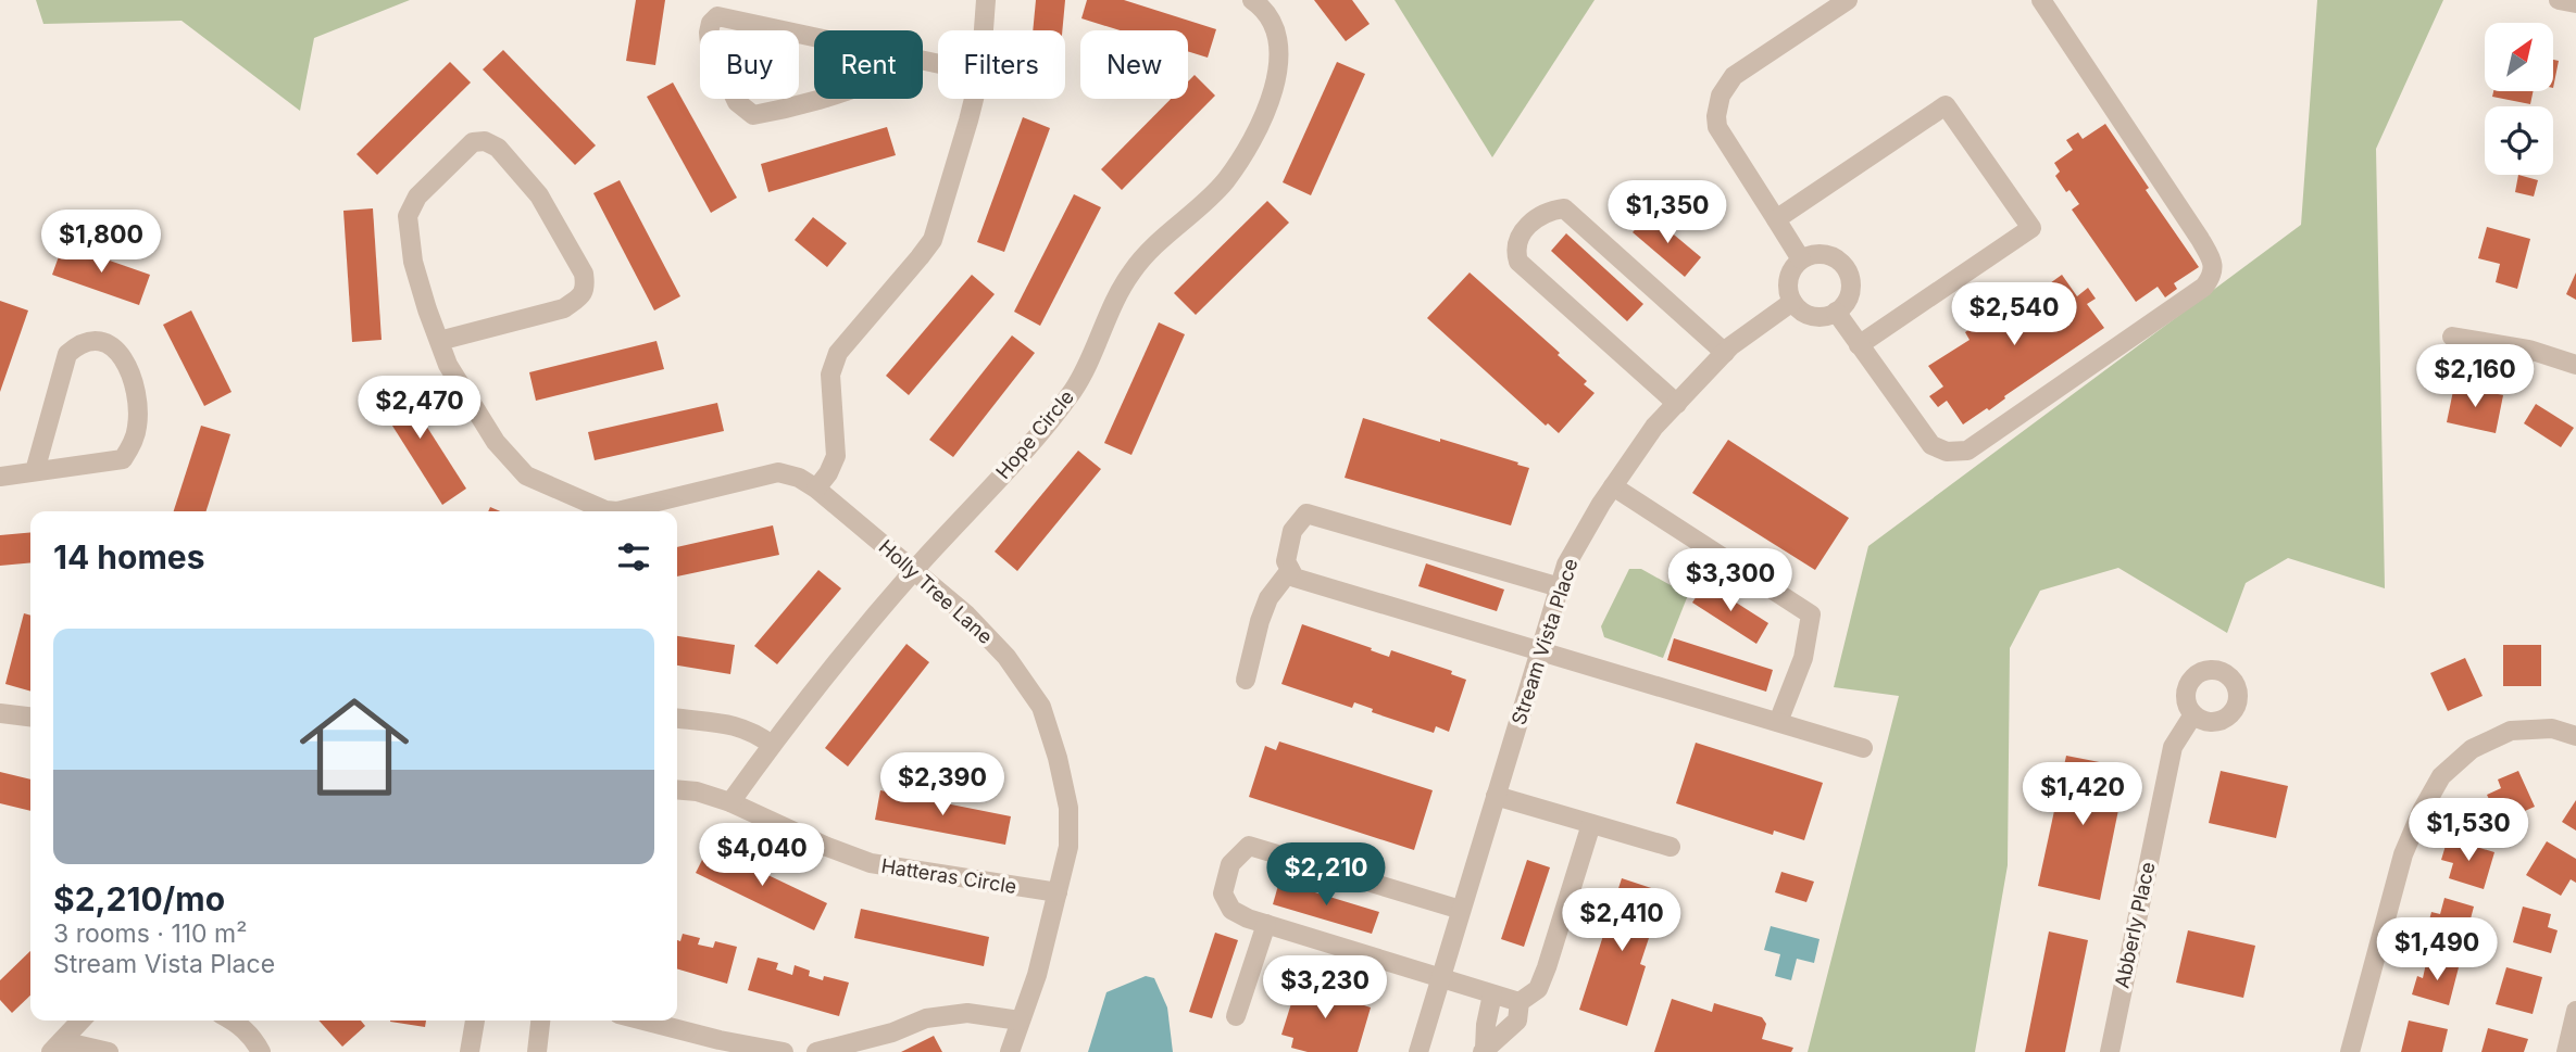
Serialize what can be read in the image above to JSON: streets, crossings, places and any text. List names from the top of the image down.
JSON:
{
  "streets": {
    "street": [
      "Hope Circle",
      "Holly Tree Lane",
      "Stream Vista Place",
      "Hatteras Circle",
      "Abberly Place"
    ]
  },
  "crossings": [
    ["Hope Circle", "Holly Tree Lane"],
    ["Hope Circle", "Hatteras Circle"],
    ["Holly Tree Lane", "Hatteras Circle"]
  ],
  "north": "top right",
  "page": {
    "chip": [
      "Buy",
      "Rent",
      "Filters",
      "New"
    ],
    "price": [
      "$1,350",
      "$1,800",
      "$2,540",
      "$2,160",
      "$2,470",
      "$3,300",
      "$2,390",
      "$1,420",
      "$1,530",
      "$4,040",
      "$2,210",
      "$2,410",
      "$1,490",
      "$3,230"
    ],
    "heading": "14 homes",
    "list": [
      {
        "name": "$2,210/mo",
        "note": "3 rooms · 110 m² · Stream Vista Place"
      }
    ]
  }
}
